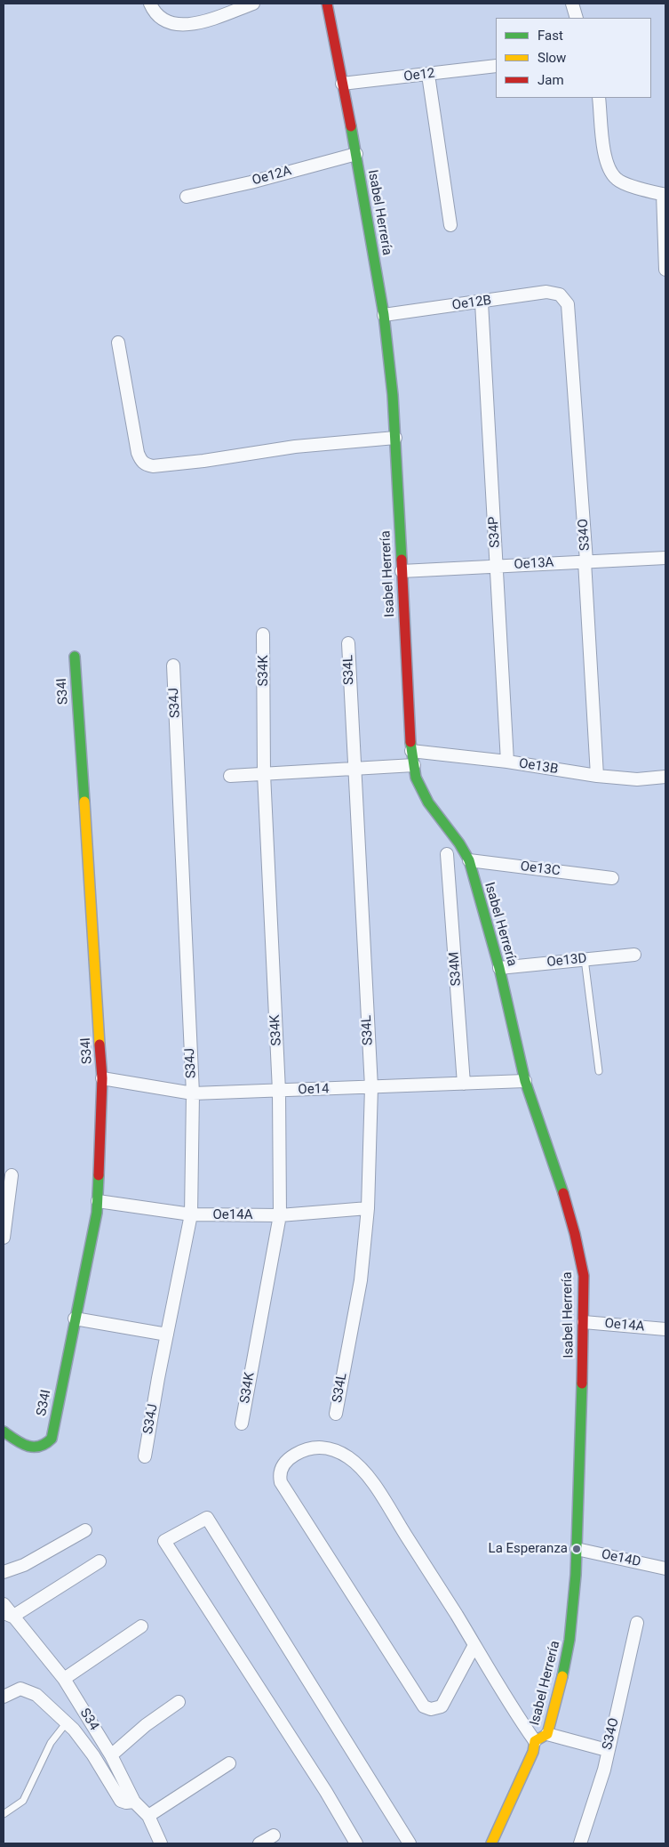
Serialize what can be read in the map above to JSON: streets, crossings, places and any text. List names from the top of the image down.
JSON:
{
  "streets": {
    "street": [
      "Oe12",
      "Oe12A",
      "Isabel Herrería",
      "Oe12B",
      "S34P",
      "S34O",
      "Oe13A",
      "S34L",
      "S34K",
      "S34I",
      "S34J",
      "Oe13B",
      "Oe13C",
      "Oe13D",
      "S34M",
      "Oe14",
      "Oe14A",
      "Oe14D",
      "S34"
    ]
  },
  "crossings": [
    ["Oe12", "Isabel Herrería"],
    ["Oe12A", "Isabel Herrería"],
    ["Isabel Herrería", "Oe12B"],
    ["Isabel Herrería", "Oe13A"],
    ["Isabel Herrería", "Oe13B"],
    ["Isabel Herrería", "Oe13C"],
    ["Isabel Herrería", "Oe13D"],
    ["Isabel Herrería", "Oe14"],
    ["Isabel Herrería", "Oe14A"],
    ["Isabel Herrería", "Oe14D"],
    ["Oe12B", "S34P"],
    ["Oe12B", "S34O"],
    ["S34P", "Oe13A"],
    ["S34P", "Oe13B"],
    ["S34O", "Oe13A"],
    ["S34O", "Oe13B"],
    ["S34L", "Oe14"],
    ["S34L", "Oe14A"],
    ["S34K", "Oe14"],
    ["S34K", "Oe14A"],
    ["S34I", "Oe14"],
    ["S34I", "Oe14A"],
    ["S34J", "Oe14"],
    ["S34J", "Oe14A"],
    ["S34M", "Oe14"]
  ],
  "places": ["La Esperanza"],
  "legend": ["Fast", "Slow", "Jam"]
}
